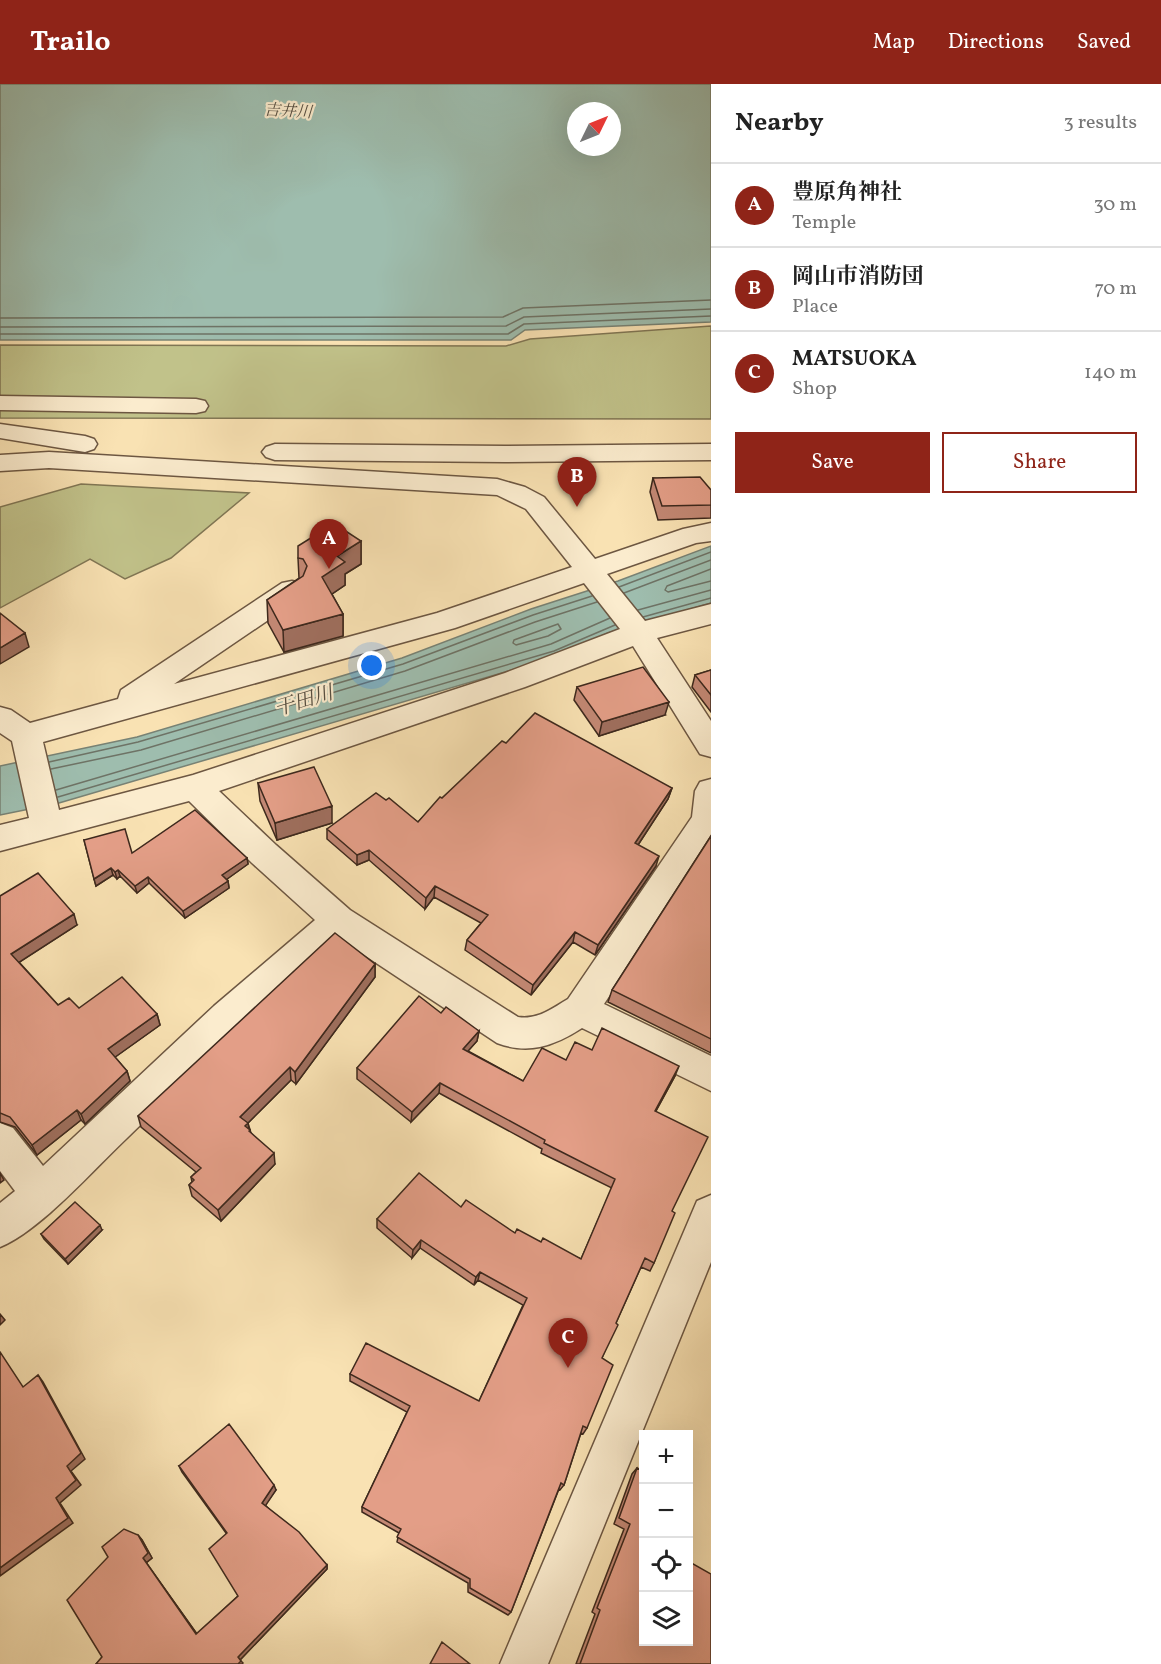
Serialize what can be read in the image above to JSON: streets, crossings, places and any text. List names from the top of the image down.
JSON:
{
  "water": ["吉井川", "干田川"],
  "north": "top right",
  "page": {
    "header": "Trailo",
    "nav": ["Map", "Directions", "Saved"],
    "heading": ["Nearby", "3 results"],
    "list": [
      {
        "mark": "A",
        "name": "豊原角神社",
        "note": "Temple",
        "value": "30 m"
      },
      {
        "mark": "B",
        "name": "岡山市消防団",
        "note": "Place",
        "value": "70 m"
      },
      {
        "mark": "C",
        "name": "MATSUOKA",
        "note": "Shop",
        "value": "140 m"
      }
    ],
    "buttons": ["Save", "Share"],
    "pins": ["B", "A", "C"],
    "map_buttons": ["+", "−"]
  }
}
